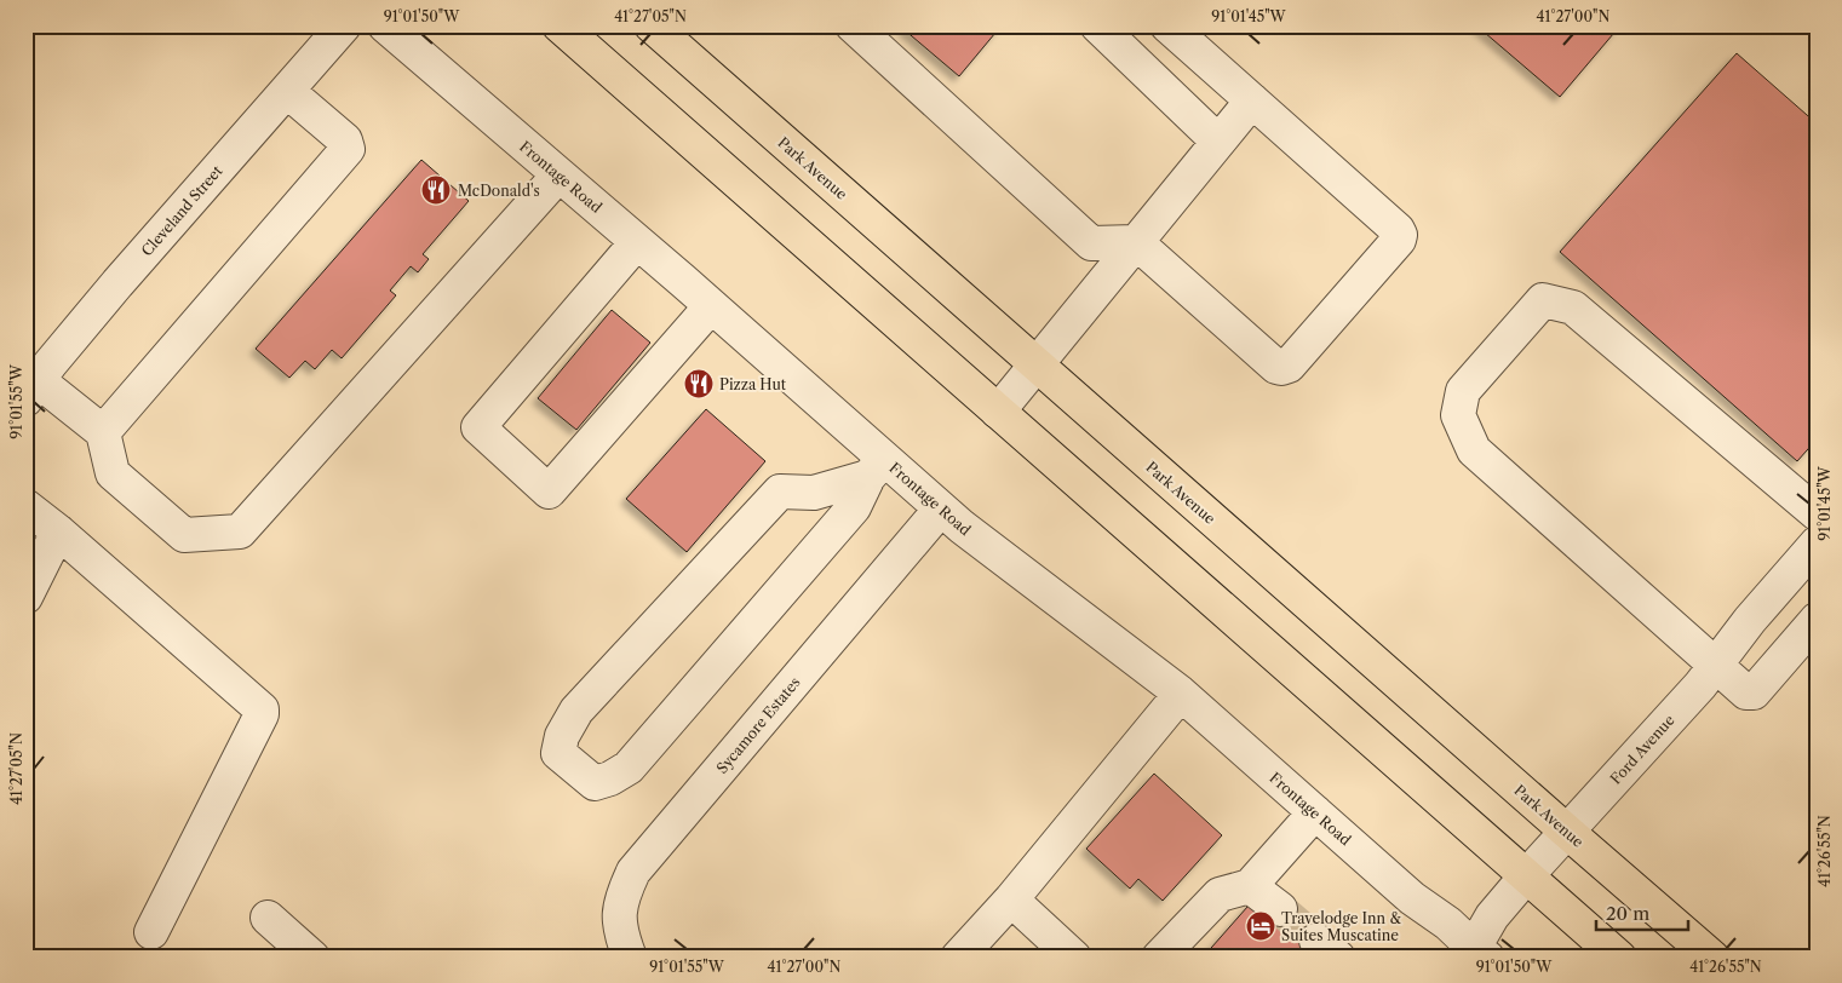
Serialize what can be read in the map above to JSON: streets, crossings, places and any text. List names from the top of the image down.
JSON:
{
  "streets": {
    "main road": ["Park Avenue"],
    "street": [
      "Frontage Road",
      "Cleveland Street",
      "Sycamore Estates",
      "Ford Avenue"
    ]
  },
  "crossings": [
    ["Park Avenue", "Ford Avenue"],
    ["Frontage Road", "Sycamore Estates"],
    ["Frontage Road", "Ford Avenue"]
  ],
  "places": {
    "restaurant": ["McDonald's", "Pizza Hut"],
    "hotel": ["Travelodge Inn & Suites Muscatine"]
  },
  "scale_bar": "20 m",
  "coordinates": [
    "91°01'50\"W",
    "41°27'05\"N",
    "91°01'45\"W",
    "41°27'00\"N",
    "91°01'55\"W",
    "41°26'55\"N"
  ]
}
